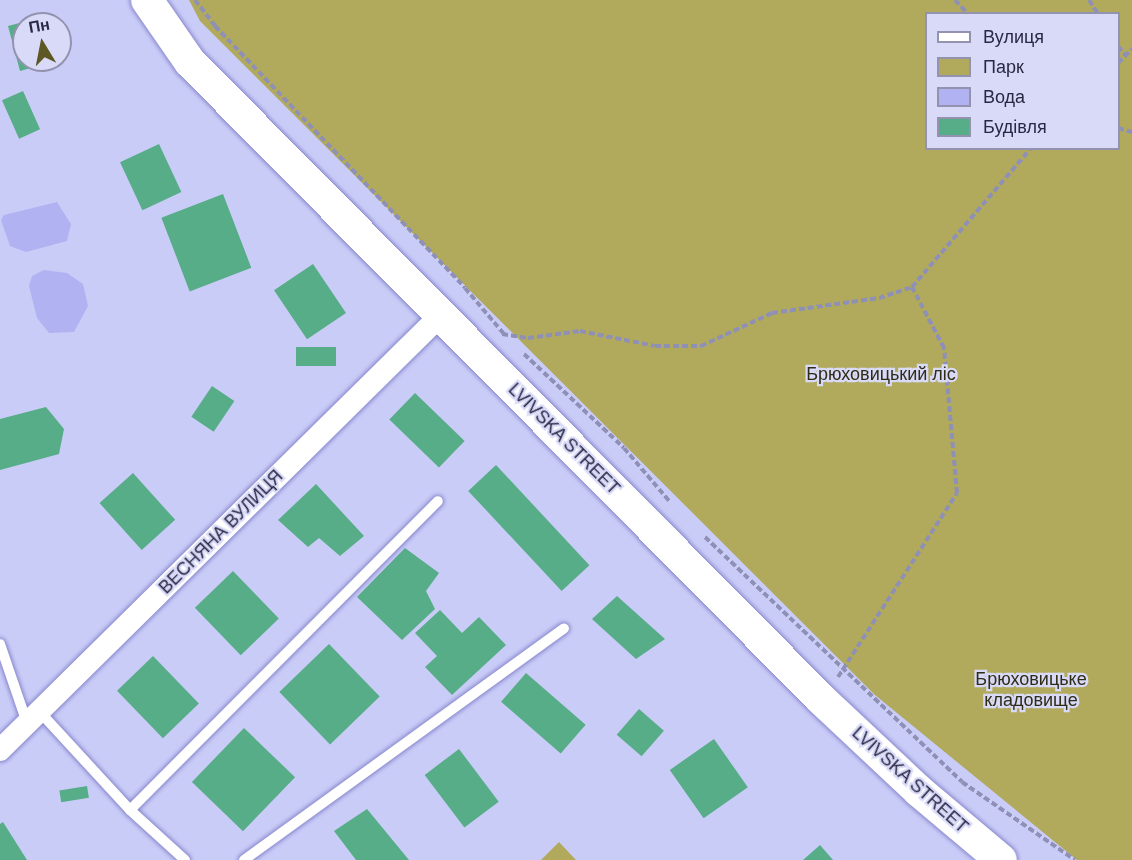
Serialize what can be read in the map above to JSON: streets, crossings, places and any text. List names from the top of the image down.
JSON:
{
  "streets": {
    "main road": ["LVIVSKA STREET"],
    "street": ["ВЕСНЯНА ВУЛИЦЯ"]
  },
  "crossings": [
    ["LVIVSKA STREET", "ВЕСНЯНА ВУЛИЦЯ"]
  ],
  "parks": ["Брюховицький ліс", "Брюховицьке кладовище"],
  "legend": [
    "Вулиця",
    "Парк",
    "Вода",
    "Будівля"
  ],
  "north": "top"
}
